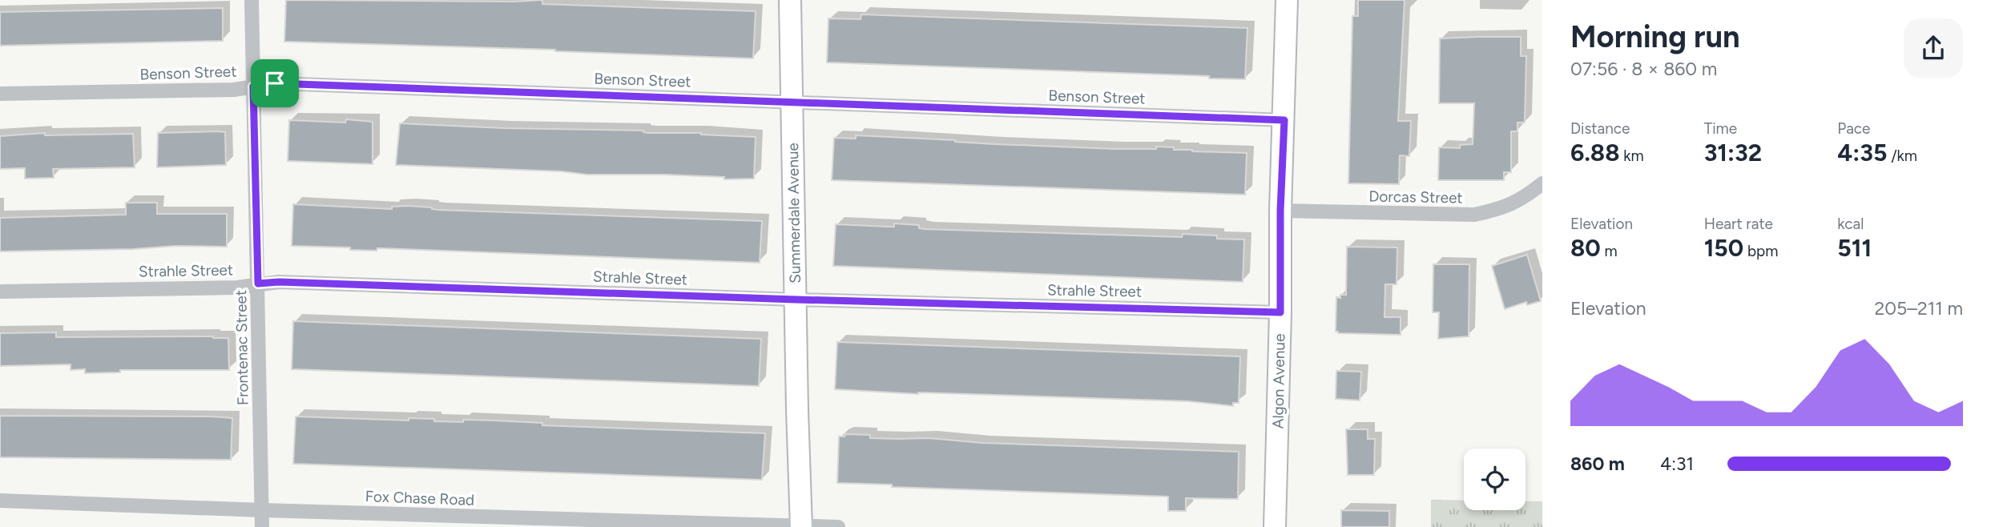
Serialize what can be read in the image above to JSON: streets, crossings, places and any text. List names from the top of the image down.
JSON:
{
  "streets": {
    "street": [
      "Benson Street",
      "Dorcas Street",
      "Summerdale Avenue",
      "Strahle Street",
      "Frontenac Street",
      "Algon Avenue",
      "Fox Chase Road"
    ]
  },
  "crossings": [
    ["Benson Street", "Summerdale Avenue"],
    ["Benson Street", "Frontenac Street"],
    ["Benson Street", "Algon Avenue"],
    ["Dorcas Street", "Algon Avenue"],
    ["Summerdale Avenue", "Strahle Street"],
    ["Summerdale Avenue", "Fox Chase Road"],
    ["Strahle Street", "Frontenac Street"],
    ["Strahle Street", "Algon Avenue"],
    ["Frontenac Street", "Fox Chase Road"]
  ],
  "page": {
    "heading": ["Morning run", "07:56 · 8 × 860 m"],
    "stats": [
      ["Distance", "6.88 km"],
      ["Time", "31:32"],
      ["Pace", "4:35 /km"],
      ["Elevation", "80 m"],
      ["Heart rate", "150 bpm"],
      ["kcal", "511"]
    ],
    "chart": ["Elevation", "205–211 m"],
    "list": [
      {
        "name": "860 m",
        "note": "4:31"
      }
    ]
  }
}
